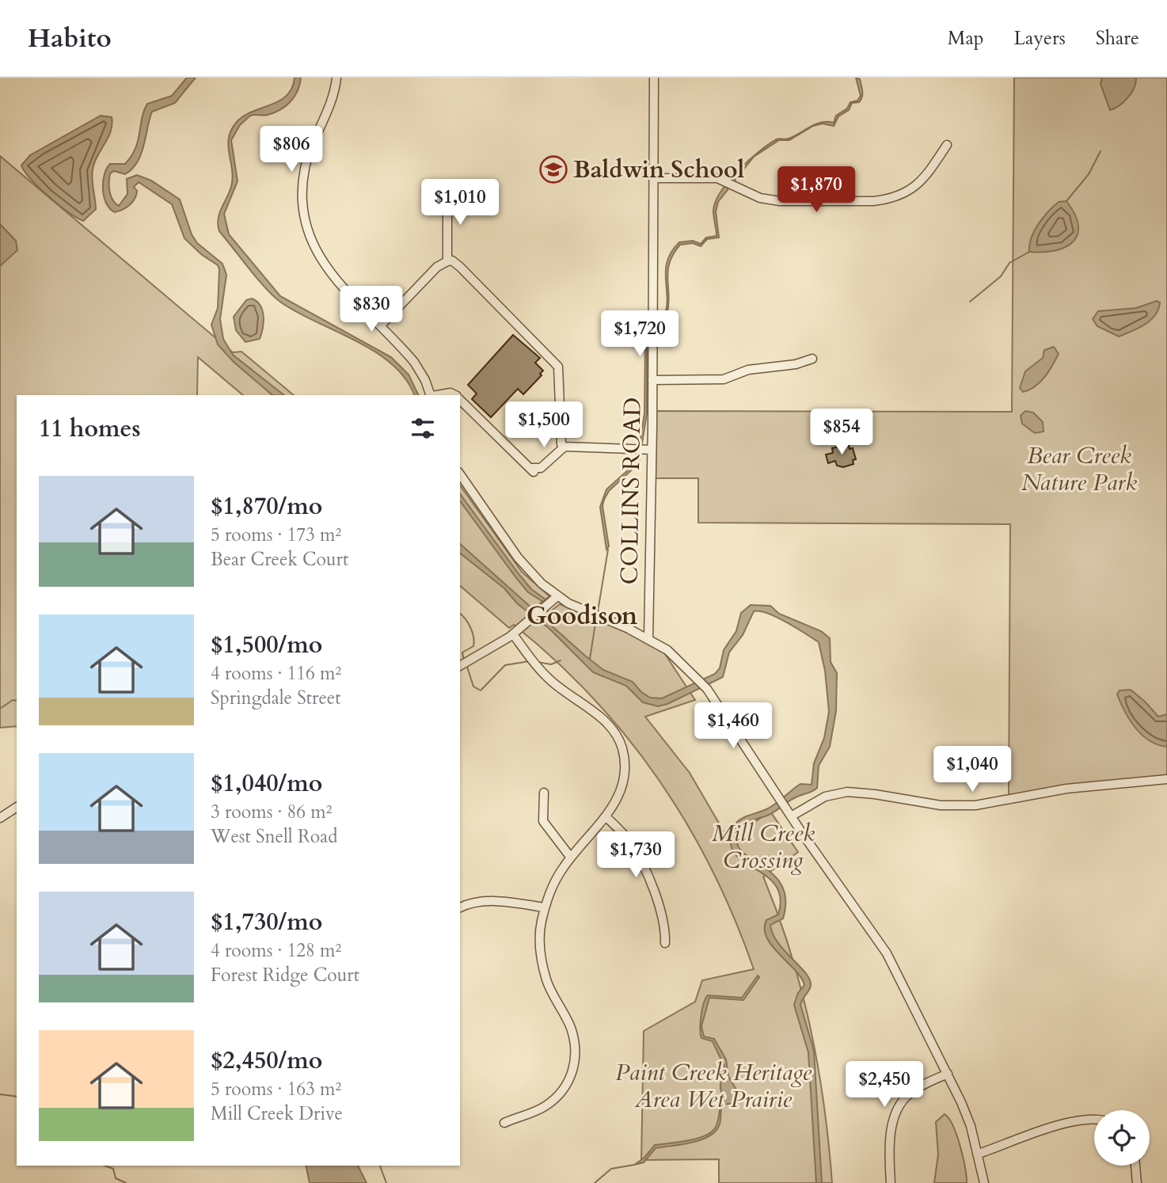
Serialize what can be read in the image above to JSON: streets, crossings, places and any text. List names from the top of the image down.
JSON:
{
  "streets": {
    "street": ["COLLINS ROAD"]
  },
  "districts": ["Goodison"],
  "parks": ["Bear Creek Nature Park", "Mill Creek Crossing", "Paint Creek Heritage Area Wet Prairie"],
  "places": {
    "school or university": ["Baldwin School"]
  },
  "page": {
    "header": "Habito",
    "nav": ["Map", "Layers", "Share"],
    "price": [
      "$806",
      "$1,870",
      "$1,010",
      "$830",
      "$1,720",
      "$1,500",
      "$854",
      "$1,460",
      "$1,040",
      "$1,730",
      "$2,450"
    ],
    "heading": "11 homes",
    "list": [
      {
        "name": "$1,870/mo",
        "note": "5 rooms · 173 m² · Bear Creek Court"
      },
      {
        "name": "$1,500/mo",
        "note": "4 rooms · 116 m² · Springdale Street"
      },
      {
        "name": "$1,040/mo",
        "note": "3 rooms · 86 m² · West Snell Road"
      },
      {
        "name": "$1,730/mo",
        "note": "4 rooms · 128 m² · Forest Ridge Court"
      },
      {
        "name": "$2,450/mo",
        "note": "5 rooms · 163 m² · Mill Creek Drive"
      }
    ]
  }
}
